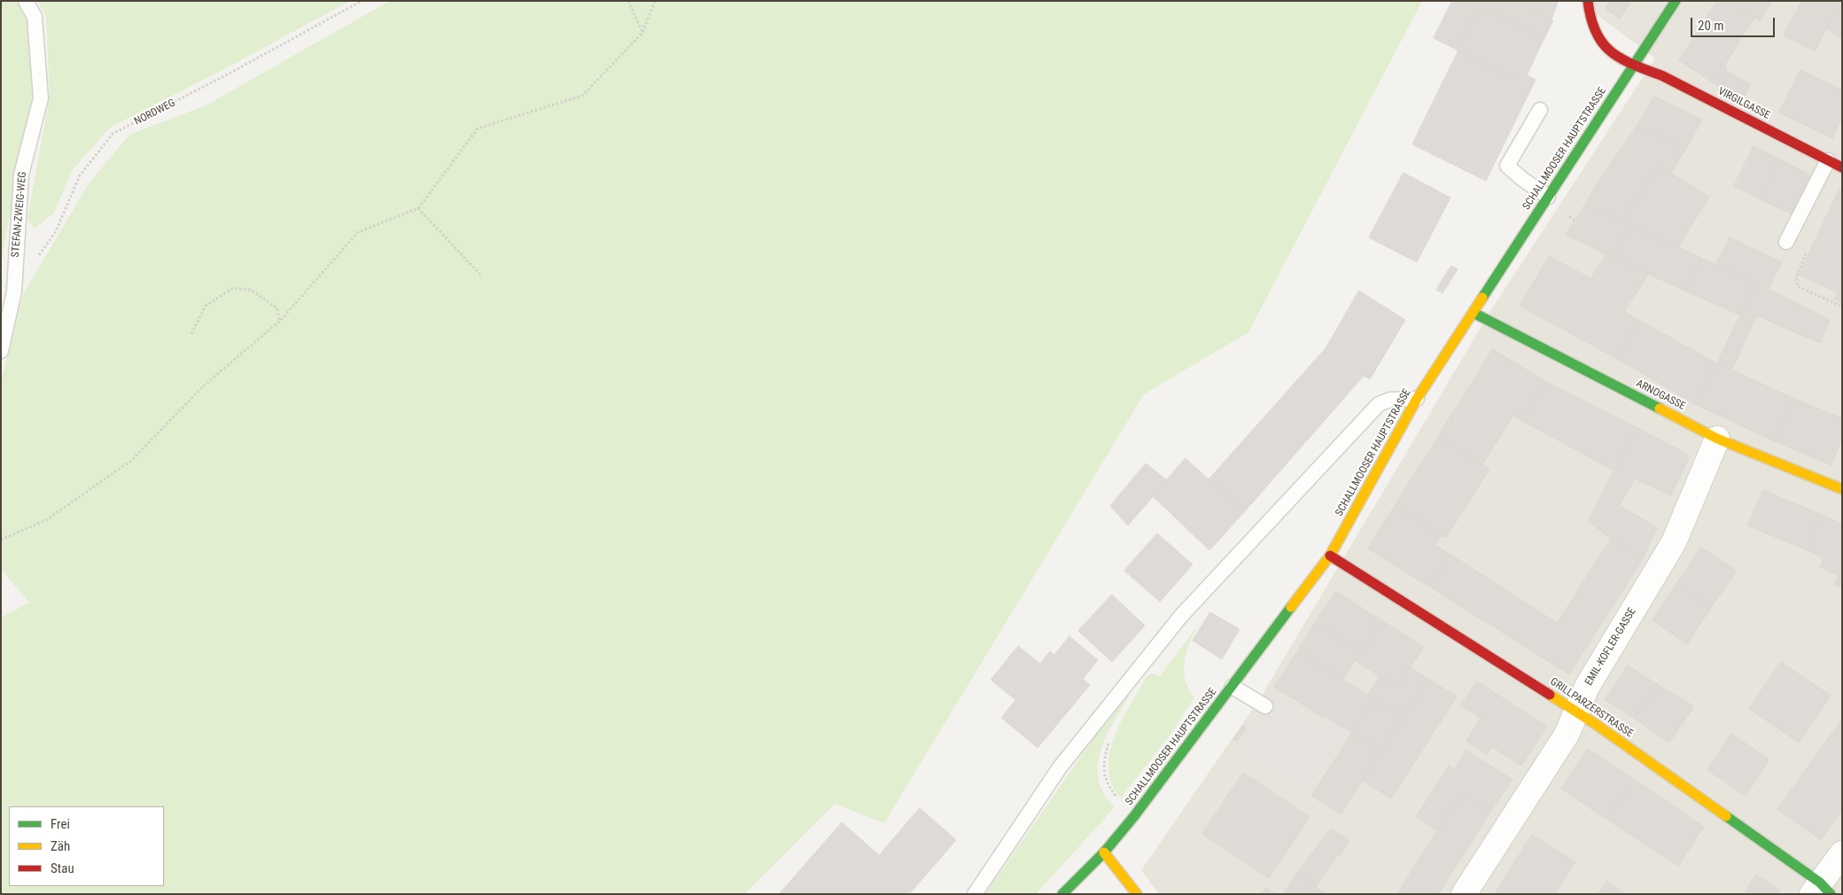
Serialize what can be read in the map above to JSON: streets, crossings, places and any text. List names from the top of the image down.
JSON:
{
  "streets": {
    "street": [
      "VIRGILGASSE",
      "SCHALLMOOSER HAUPTSTRASSE",
      "ARNOGASSE",
      "EMIL-KOFLER-GASSE",
      "GRILLPARZERSTRASSE"
    ],
    "lane": ["STEFAN-ZWEIG-WEG"],
    "path": ["NORDWEG"]
  },
  "crossings": [
    ["VIRGILGASSE", "SCHALLMOOSER HAUPTSTRASSE"],
    ["SCHALLMOOSER HAUPTSTRASSE", "ARNOGASSE"],
    ["SCHALLMOOSER HAUPTSTRASSE", "GRILLPARZERSTRASSE"],
    ["ARNOGASSE", "EMIL-KOFLER-GASSE"],
    ["EMIL-KOFLER-GASSE", "GRILLPARZERSTRASSE"]
  ],
  "legend": ["Frei", "Zäh", "Stau"],
  "scale_bar": "20 m"
}
